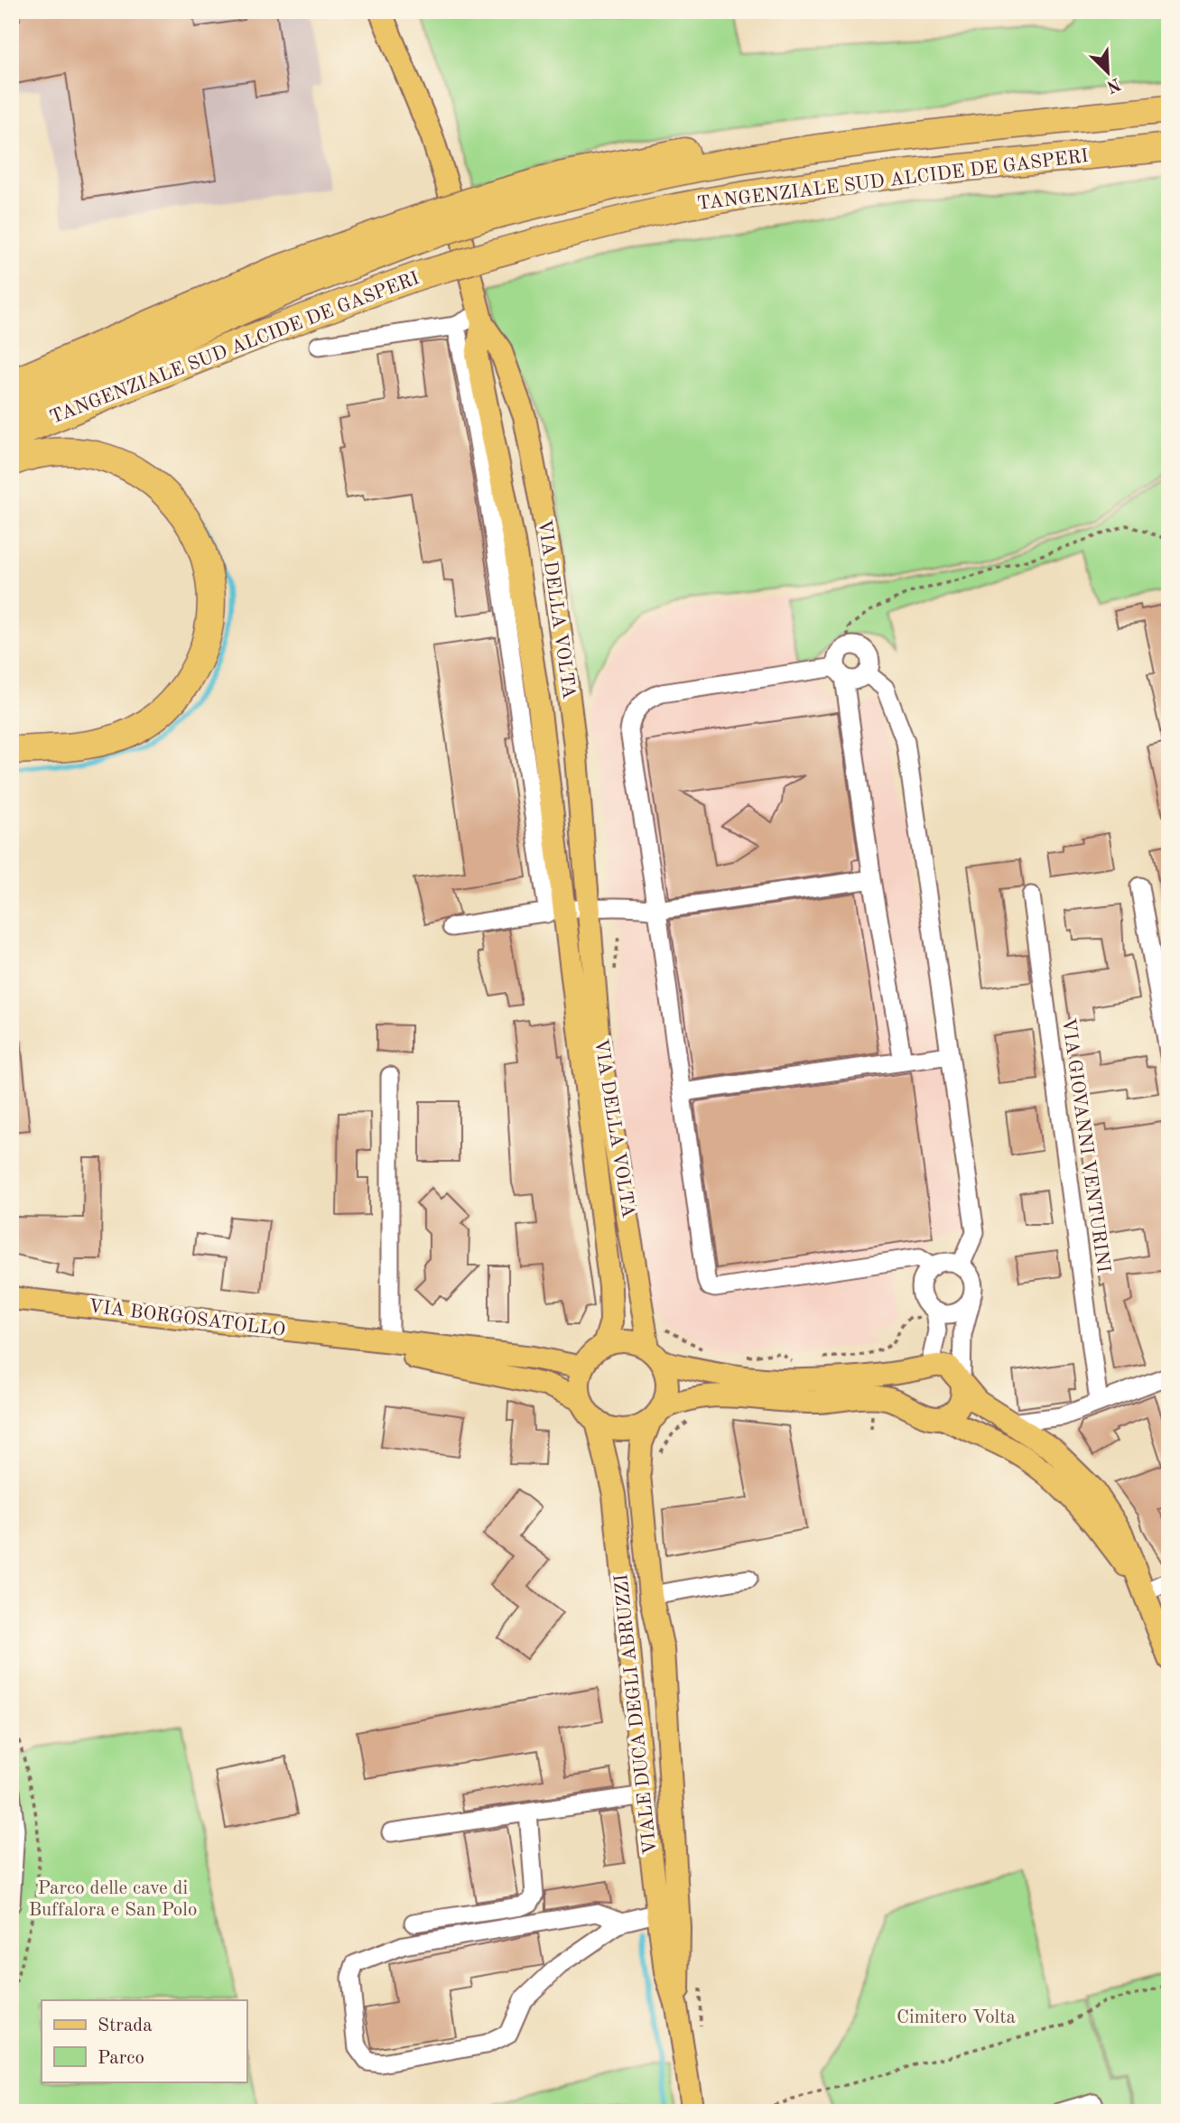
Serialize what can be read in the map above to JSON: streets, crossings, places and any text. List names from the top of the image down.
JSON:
{
  "streets": {
    "highway": ["TANGENZIALE SUD ALCIDE DE GASPERI"],
    "main road": ["VIA DELLA VOLTA", "VIA BORGOSATOLLO", "VIALE DUCA DEGLI ABRUZZI"],
    "street": ["VIA GIOVANNI VENTURINI"]
  },
  "crossings": [
    ["VIA DELLA VOLTA", "VIA BORGOSATOLLO"],
    ["VIA DELLA VOLTA", "VIALE DUCA DEGLI ABRUZZI"],
    ["VIA BORGOSATOLLO", "VIALE DUCA DEGLI ABRUZZI"]
  ],
  "parks": ["Parco delle cave di Buffalora e San Polo", "Cimitero Volta"],
  "legend": ["Strada", "Parco"],
  "north": "bottom right"
}
